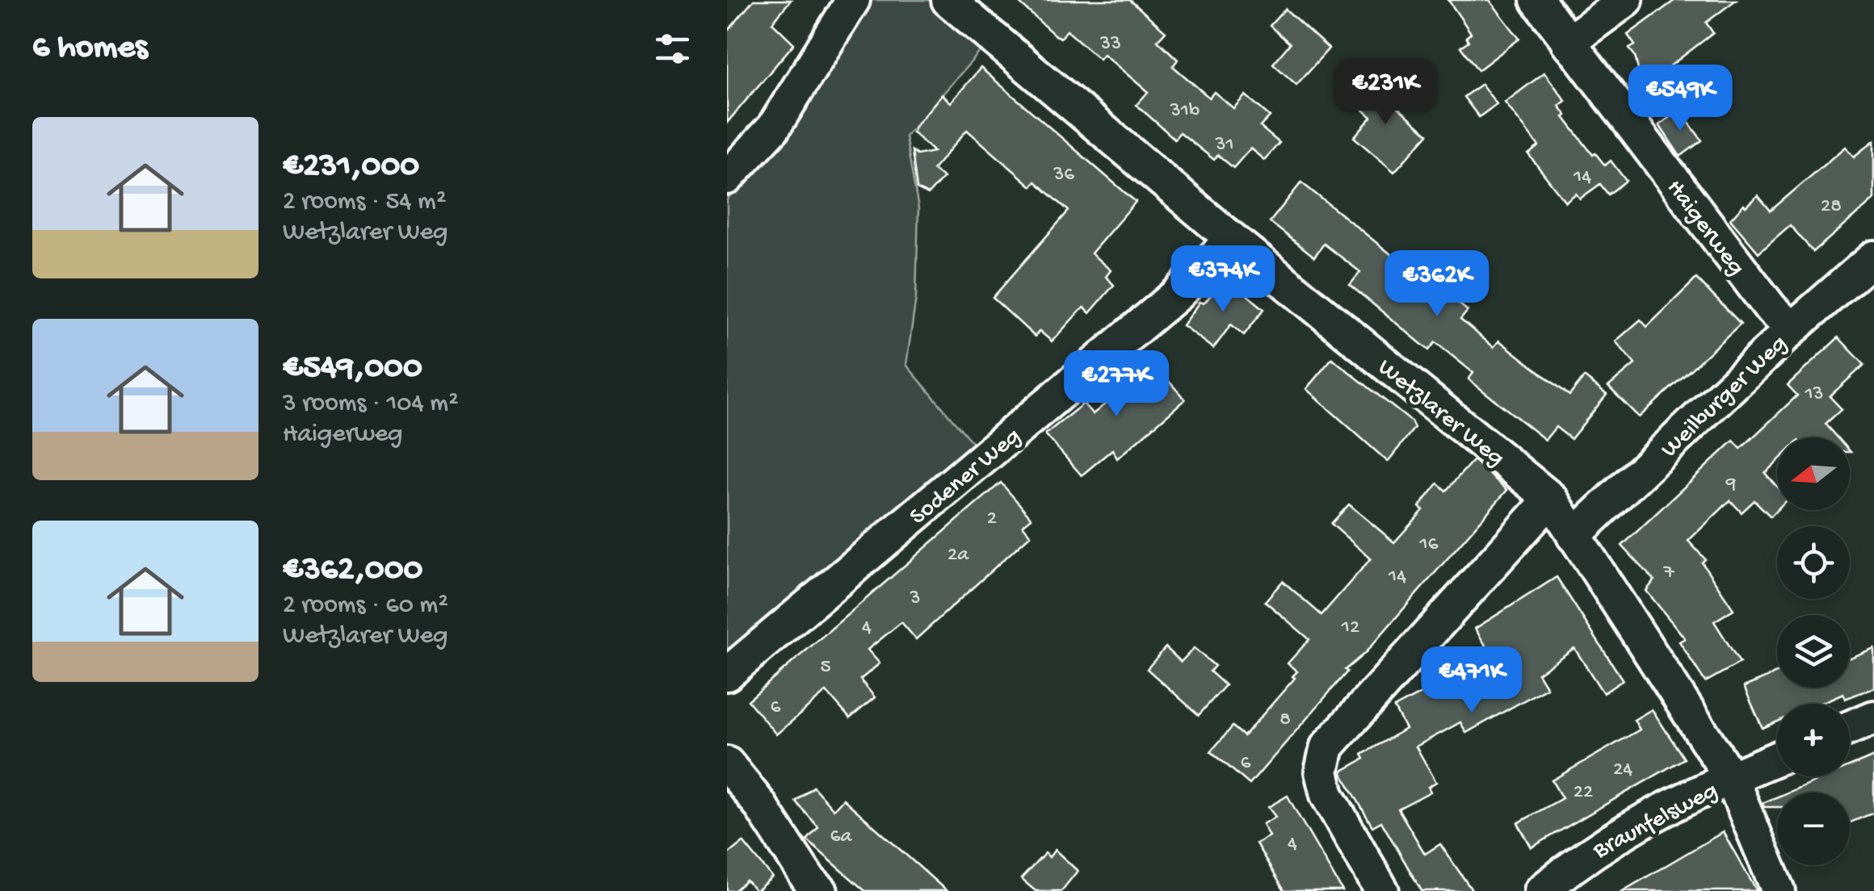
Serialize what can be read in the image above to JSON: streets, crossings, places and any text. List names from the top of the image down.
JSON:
{
  "streets": {
    "street": [
      "Haigerweg",
      "Weilburger Weg",
      "Wetzlarer Weg",
      "Sodener Weg",
      "Braunfelsweg"
    ]
  },
  "crossings": [
    ["Haigerweg", "Weilburger Weg"],
    ["Weilburger Weg", "Wetzlarer Weg"],
    ["Wetzlarer Weg", "Sodener Weg"],
    ["Wetzlarer Weg", "Braunfelsweg"]
  ],
  "house_numbers": [
    "33",
    "31b",
    "31",
    "36",
    "14",
    "28",
    "13",
    "9",
    "2",
    "16",
    "2a",
    "7",
    "14",
    "3",
    "4",
    "12",
    "5",
    "6",
    "8",
    "6",
    "24",
    "22",
    "6a",
    "4"
  ],
  "north": "left",
  "page": {
    "heading": "6 homes",
    "price": [
      "€231K",
      "€549K",
      "€374K",
      "€362K",
      "€277K",
      "€471K"
    ],
    "list": [
      {
        "name": "€231,000",
        "note": "2 rooms · 54 m² · Wetzlarer Weg"
      },
      {
        "name": "€549,000",
        "note": "3 rooms · 104 m² · Haigerweg"
      },
      {
        "name": "€362,000",
        "note": "2 rooms · 60 m² · Wetzlarer Weg"
      }
    ],
    "map_buttons": ["+", "−"]
  }
}
